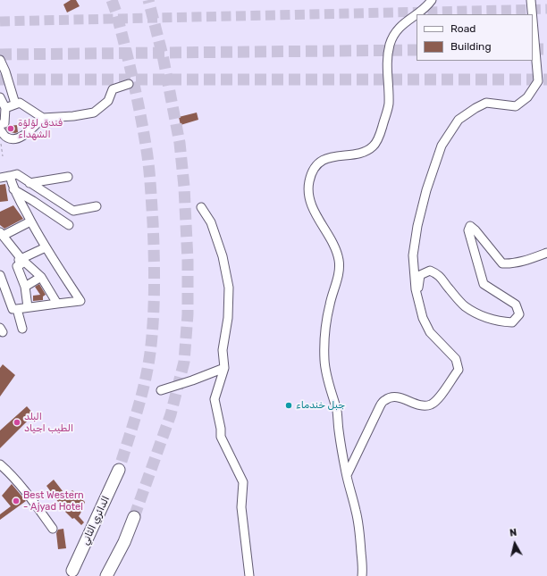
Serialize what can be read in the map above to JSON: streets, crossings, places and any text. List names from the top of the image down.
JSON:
{
  "streets": {
    "highway": ["الدائري الثاني"]
  },
  "places": [
    "فندق لؤلؤة الشهداء",
    "جبل خندماء",
    "البلد الطيب اجياد",
    "Best Western - Ajyad Hotel"
  ],
  "legend": ["Road", "Building"],
  "north": "top"
}
